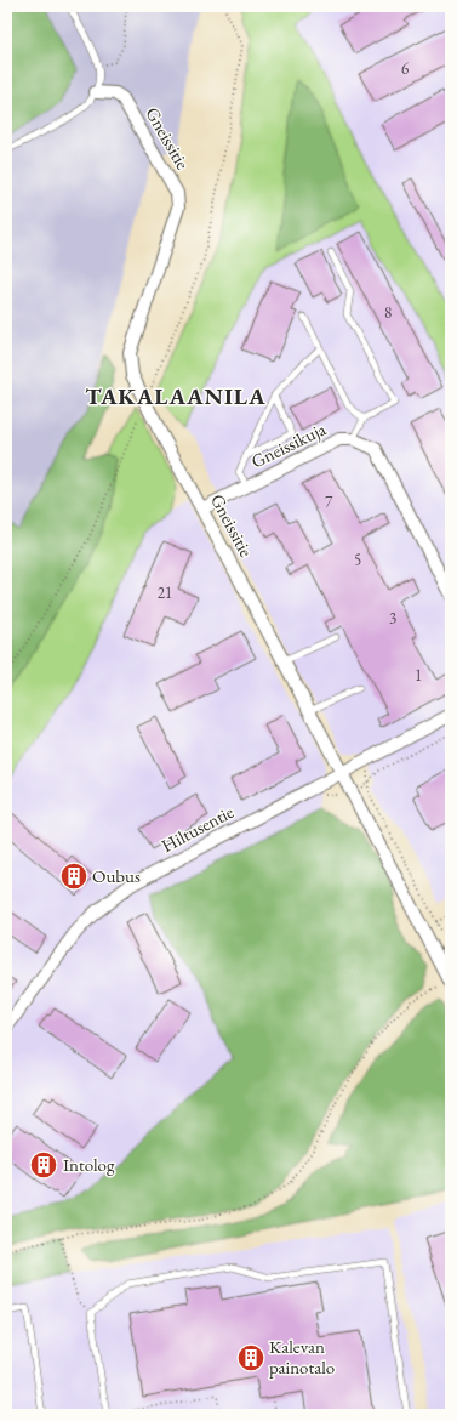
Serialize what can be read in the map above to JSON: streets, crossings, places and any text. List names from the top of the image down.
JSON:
{
  "streets": {
    "street": ["Gneissitie", "Gneissikuja", "Hiltusentie"]
  },
  "crossings": [
    ["Gneissitie", "Gneissikuja"],
    ["Gneissitie", "Hiltusentie"]
  ],
  "districts": ["TAKALAANILA"],
  "places": {
    "building": ["Oubus", "Intolog", "Kalevan painotalo"]
  },
  "house_numbers": [
    "6",
    "8",
    "7",
    "5",
    "21",
    "3",
    "1"
  ]
}
